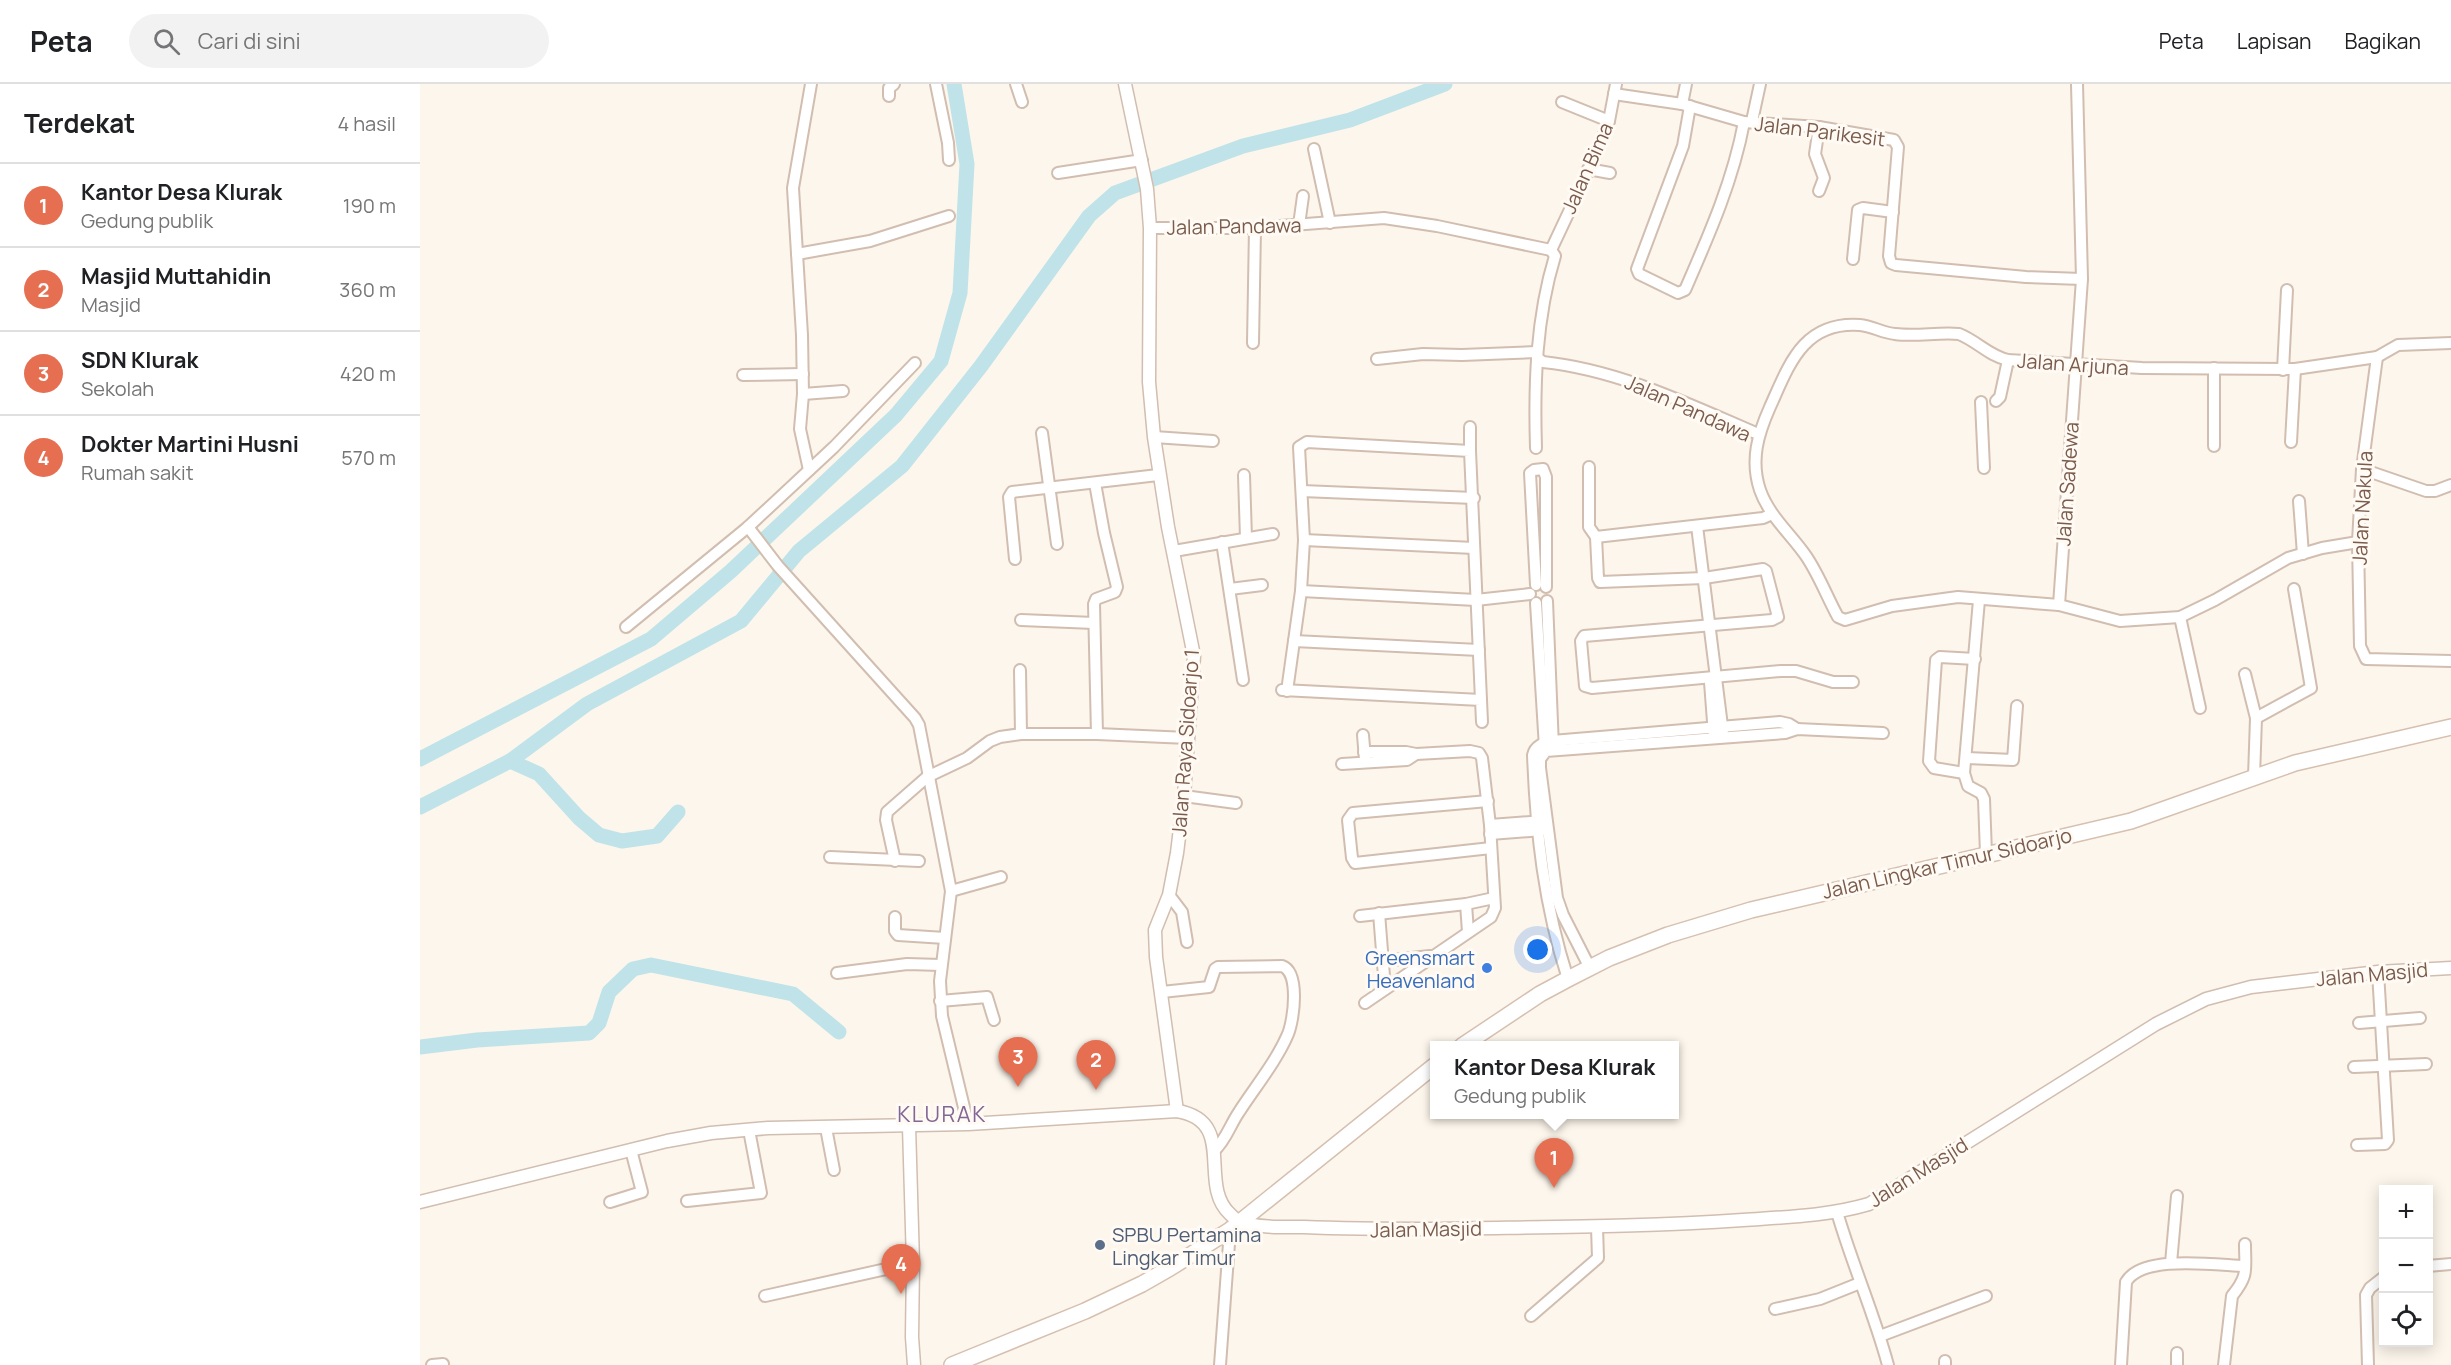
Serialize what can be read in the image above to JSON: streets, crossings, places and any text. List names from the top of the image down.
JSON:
{
  "streets": {
    "main road": ["Jalan Lingkar Timur Sidoarjo"],
    "street": [
      "Jalan Parikesit",
      "Jalan Bima",
      "Jalan Pandawa",
      "Jalan Arjuna",
      "Jalan Sadewa",
      "Jalan Nakula",
      "Jalan Raya Sidoarjo 1",
      "Jalan Masjid"
    ]
  },
  "crossings": [
    ["Jalan Parikesit", "Jalan Bima"],
    ["Jalan Parikesit", "Jalan Sadewa"],
    ["Jalan Bima", "Jalan Pandawa"],
    ["Jalan Pandawa", "Jalan Arjuna"],
    ["Jalan Pandawa", "Jalan Sadewa"],
    ["Jalan Pandawa", "Jalan Nakula"],
    ["Jalan Pandawa", "Jalan Raya Sidoarjo 1"],
    ["Jalan Arjuna", "Jalan Sadewa"],
    ["Jalan Arjuna", "Jalan Nakula"]
  ],
  "districts": ["KLURAK"],
  "places": ["Greensmart Heavenland", "SPBU Pertamina Lingkar Timur"],
  "page": {
    "header": "Peta",
    "search": "Cari di sini",
    "nav": ["Peta", "Lapisan", "Bagikan"],
    "heading": ["Terdekat", "4 hasil"],
    "list": [
      {
        "mark": "1",
        "name": "Kantor Desa Klurak",
        "note": "Gedung publik",
        "value": "190 m"
      },
      {
        "mark": "2",
        "name": "Masjid Muttahidin",
        "note": "Masjid",
        "value": "360 m"
      },
      {
        "mark": "3",
        "name": "SDN Klurak",
        "note": "Sekolah",
        "value": "420 m"
      },
      {
        "mark": "4",
        "name": "Dokter Martini Husni",
        "note": "Rumah sakit",
        "value": "570 m"
      }
    ],
    "pins": [
      "3",
      "2",
      "1",
      "4"
    ],
    "popup": ["Kantor Desa Klurak", "Gedung publik"],
    "map_buttons": ["+", "−"]
  }
}
